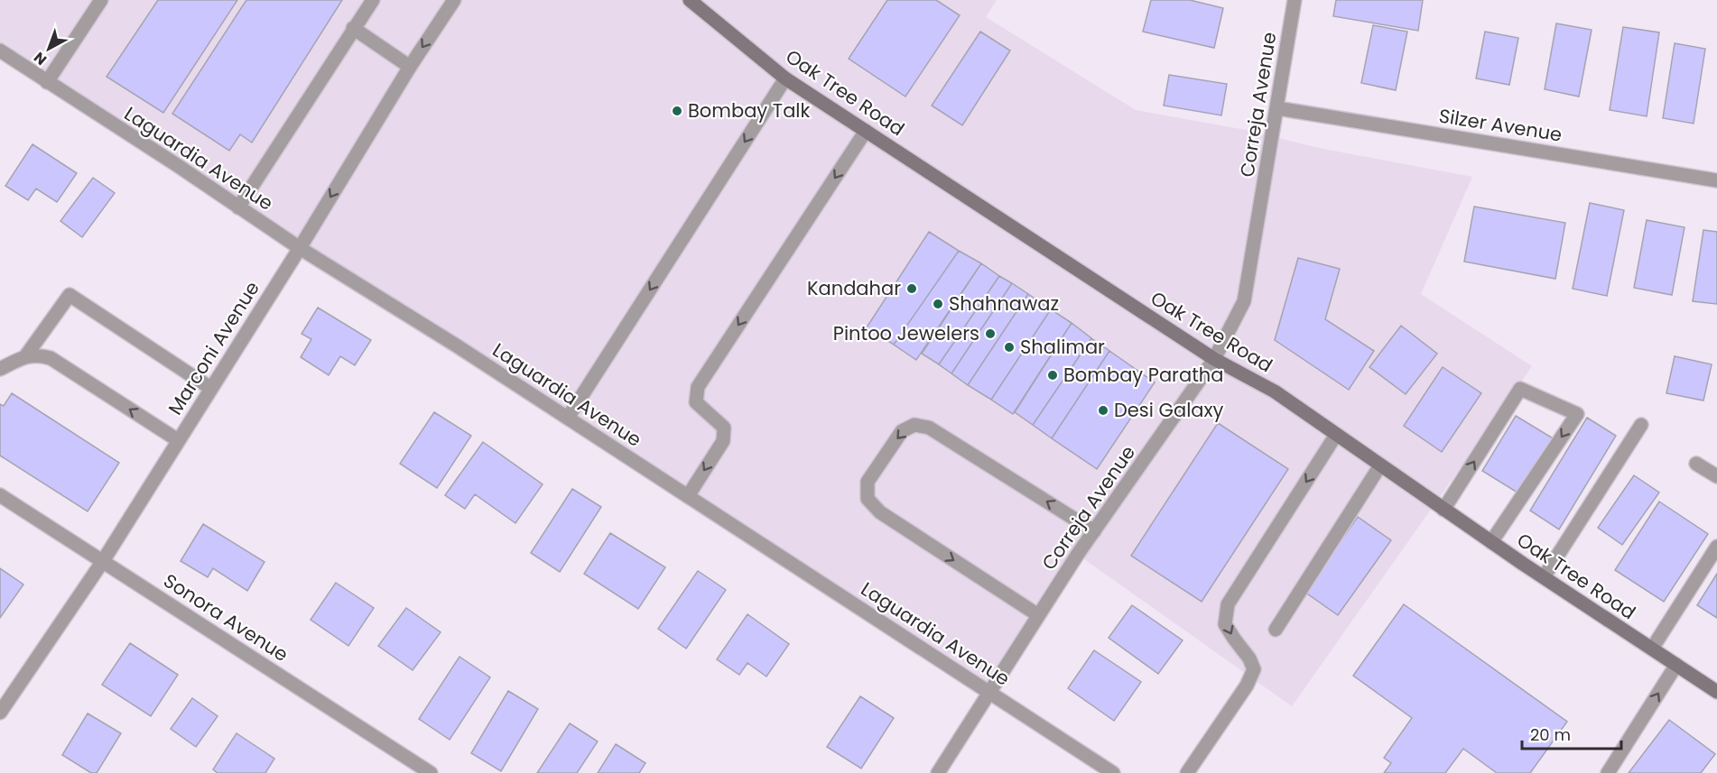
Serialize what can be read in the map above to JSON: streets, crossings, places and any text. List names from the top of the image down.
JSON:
{
  "streets": {
    "street": [
      "Oak Tree Road",
      "Correja Avenue",
      "Silzer Avenue",
      "Laguardia Avenue",
      "Marconi Avenue",
      "Sonora Avenue"
    ]
  },
  "crossings": [
    ["Oak Tree Road", "Correja Avenue"],
    ["Correja Avenue", "Silzer Avenue"],
    ["Correja Avenue", "Laguardia Avenue"],
    ["Laguardia Avenue", "Marconi Avenue"],
    ["Marconi Avenue", "Sonora Avenue"]
  ],
  "places": [
    "Bombay Talk",
    "Kandahar",
    "Shahnawaz",
    "Pintoo Jewelers",
    "Shalimar",
    "Bombay Paratha",
    "Desi Galaxy"
  ],
  "scale_bar": "20 m",
  "north": "bottom left"
}
